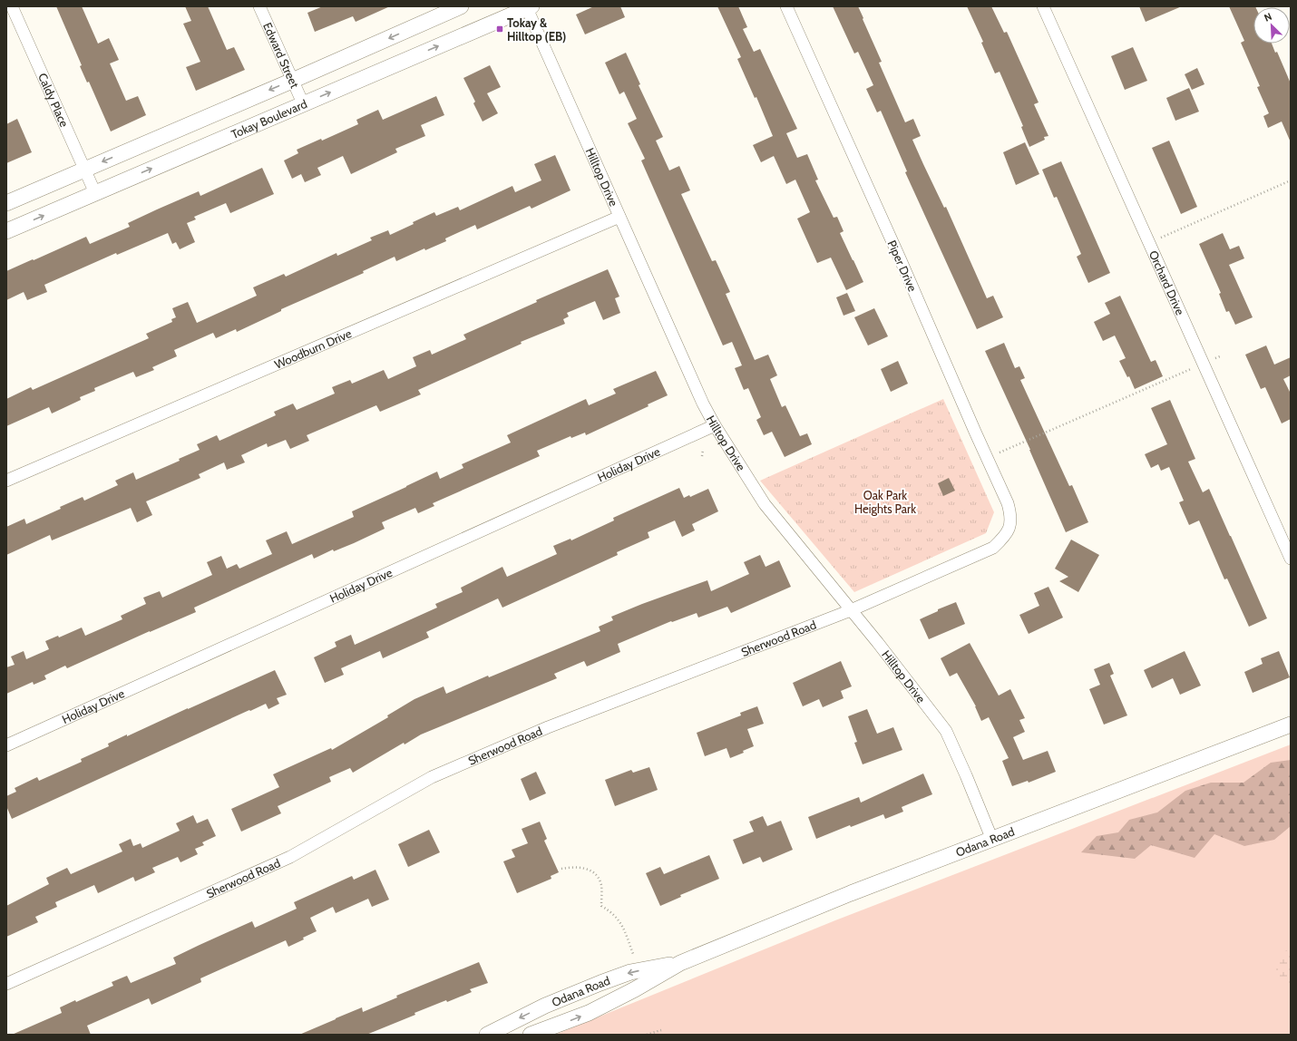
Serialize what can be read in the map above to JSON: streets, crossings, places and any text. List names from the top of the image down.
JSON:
{
  "streets": {
    "street": [
      "Edward Street",
      "Caldy Place",
      "Tokay Boulevard",
      "Hilltop Drive",
      "Piper Drive",
      "Orchard Drive",
      "Woodburn Drive",
      "Holiday Drive",
      "Sherwood Road",
      "Odana Road"
    ]
  },
  "crossings": [
    ["Edward Street", "Tokay Boulevard"],
    ["Caldy Place", "Tokay Boulevard"],
    ["Tokay Boulevard", "Hilltop Drive"],
    ["Hilltop Drive", "Woodburn Drive"],
    ["Hilltop Drive", "Holiday Drive"],
    ["Hilltop Drive", "Sherwood Road"],
    ["Hilltop Drive", "Odana Road"],
    ["Piper Drive", "Sherwood Road"]
  ],
  "parks": ["Oak Park Heights Park"],
  "places": {
    "transit": ["Tokay & Hilltop (EB)"]
  },
  "north": "top left"
}
